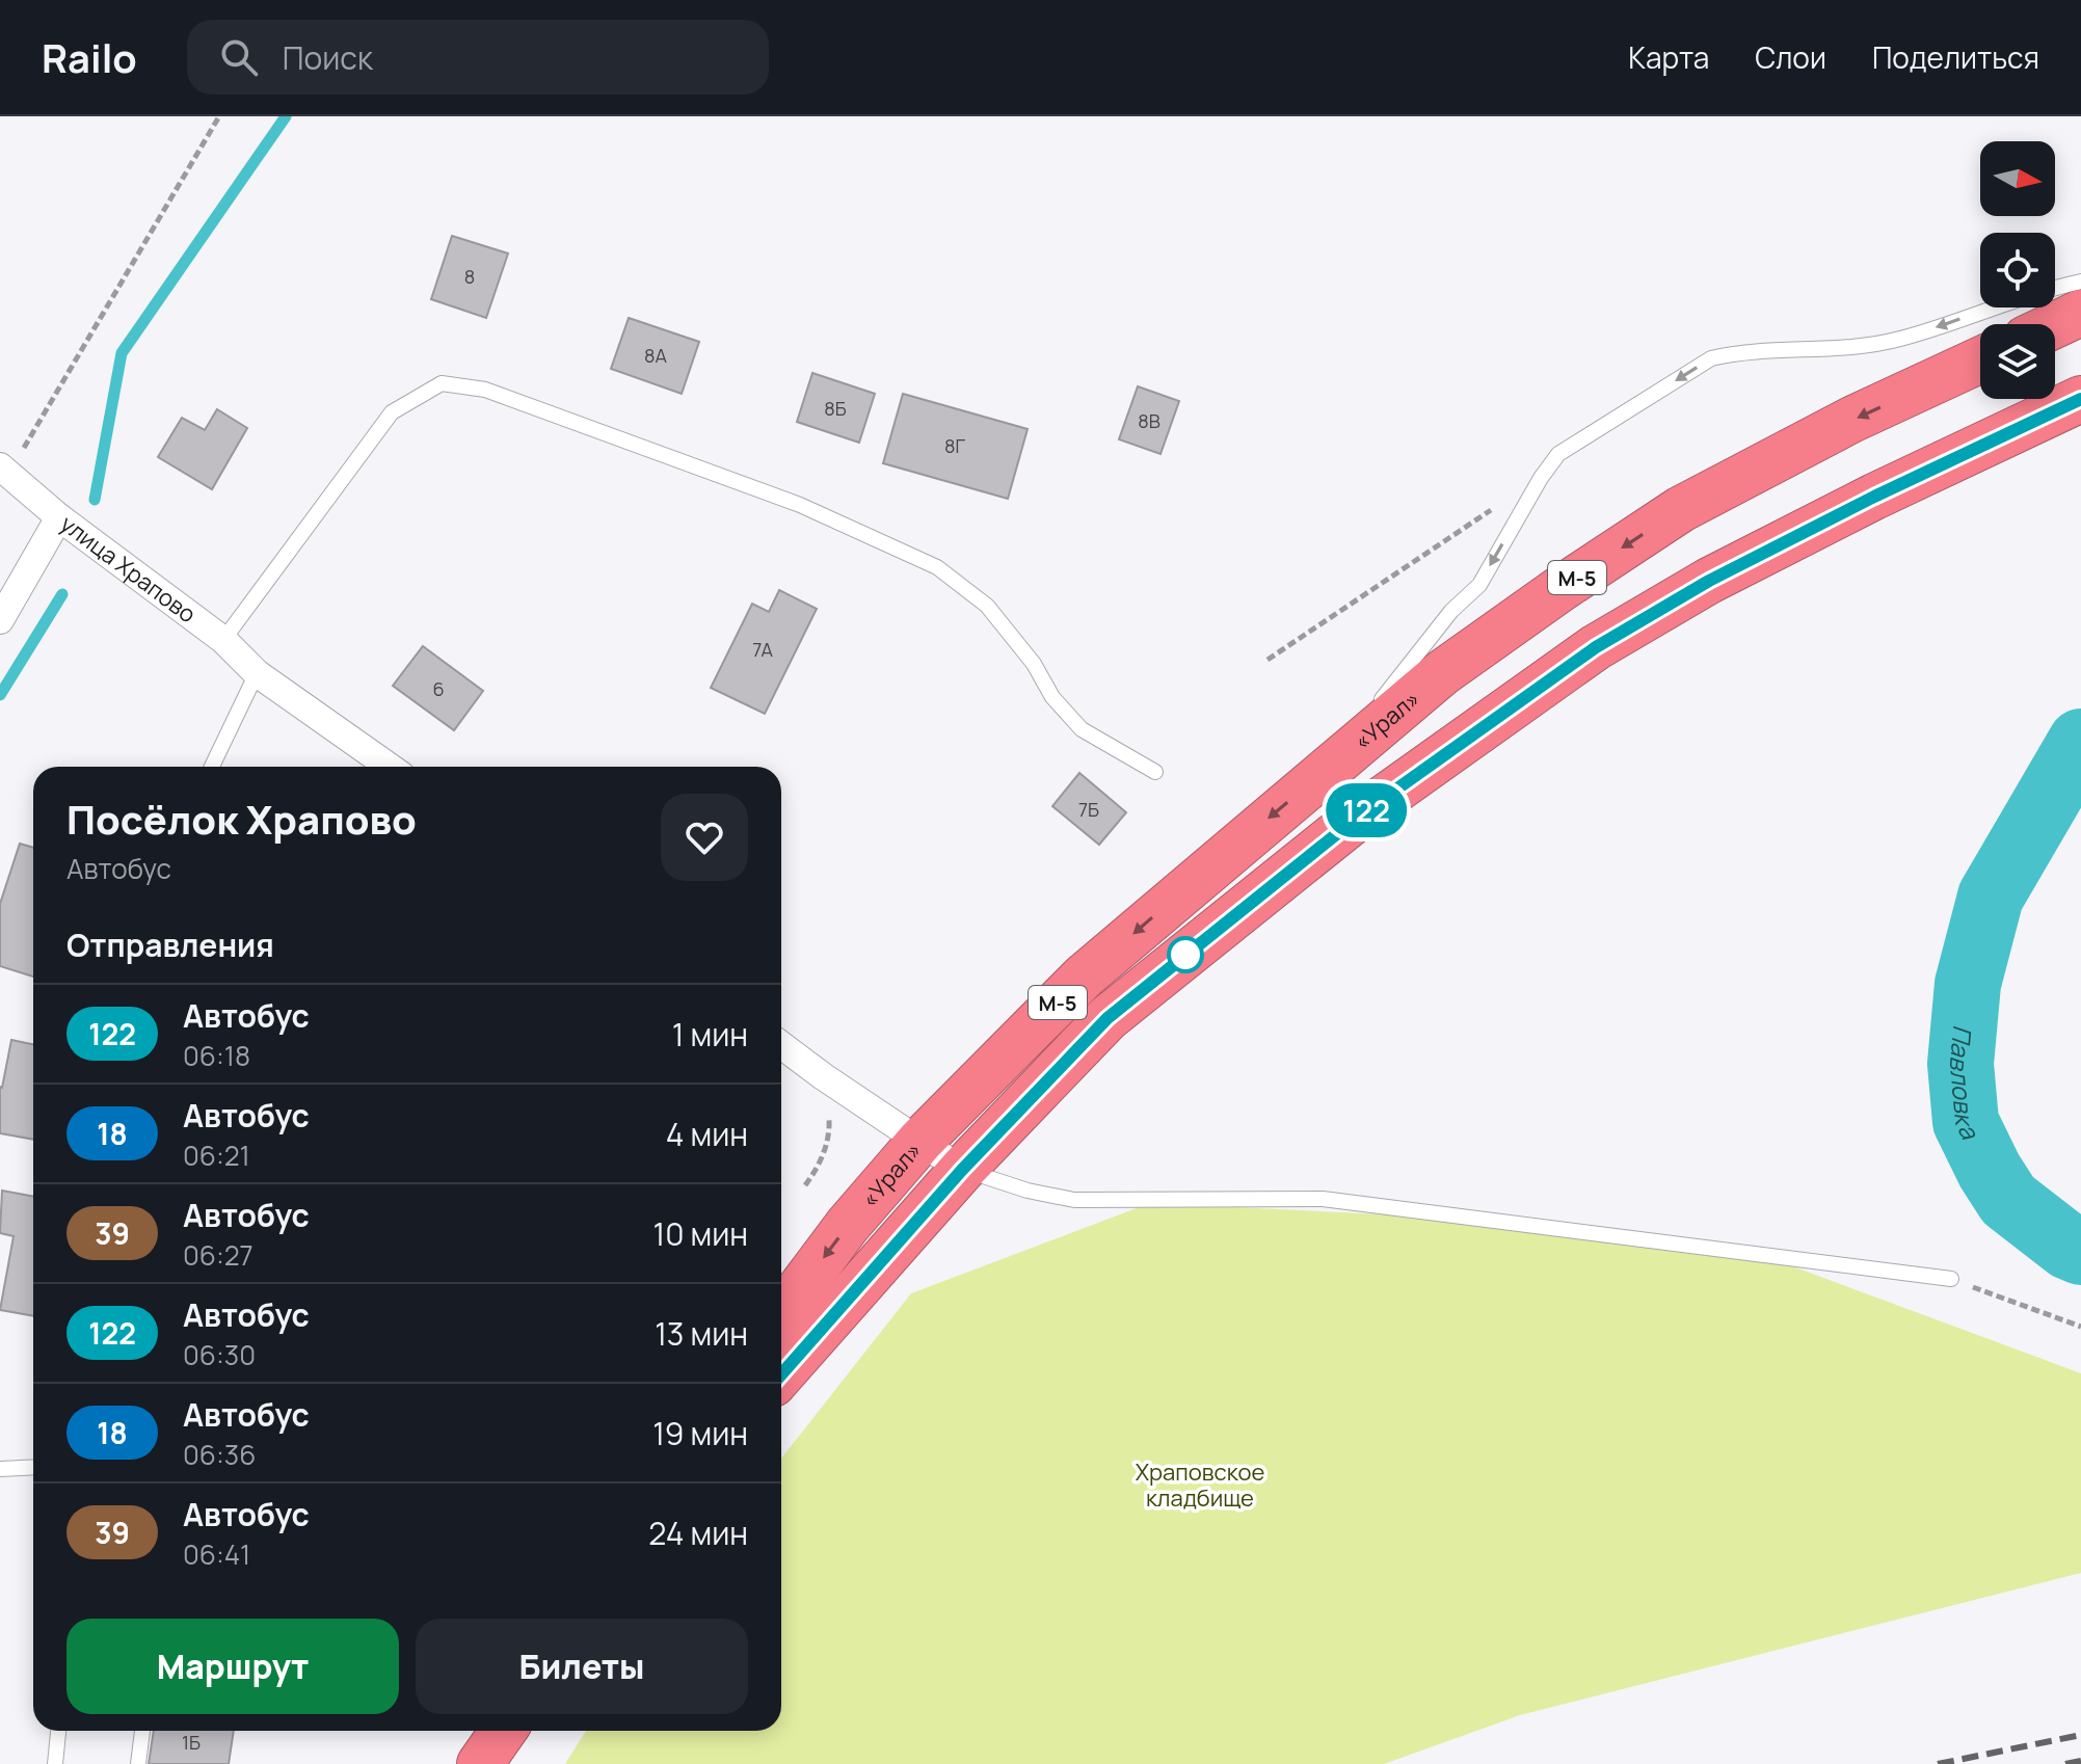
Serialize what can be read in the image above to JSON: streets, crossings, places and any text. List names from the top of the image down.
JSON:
{
  "streets": {
    "highway": ["М-5", "«Урал»"],
    "street": ["улица Храпово"]
  },
  "water": ["Павловка"],
  "parks": ["Храповское кладбище"],
  "lines": ["bus line 122"],
  "house_numbers": [
    "8",
    "8А",
    "8Б",
    "8В",
    "8Г",
    "7А",
    "6",
    "7Б",
    "1Б"
  ],
  "north": "right",
  "page": {
    "header": "Railo",
    "search": "Поиск",
    "nav": ["Карта", "Слои", "Поделиться"],
    "on_map": "122",
    "heading": [
      ["Посёлок Храпово", "Автобус"],
      "Отправления"
    ],
    "list": [
      {
        "mark": "122",
        "name": "Автобус",
        "note": "06:18",
        "value": "1 мин"
      },
      {
        "mark": "18",
        "name": "Автобус",
        "note": "06:21",
        "value": "4 мин"
      },
      {
        "mark": "39",
        "name": "Автобус",
        "note": "06:27",
        "value": "10 мин"
      },
      {
        "mark": "122",
        "name": "Автобус",
        "note": "06:30",
        "value": "13 мин"
      },
      {
        "mark": "18",
        "name": "Автобус",
        "note": "06:36",
        "value": "19 мин"
      },
      {
        "mark": "39",
        "name": "Автобус",
        "note": "06:41",
        "value": "24 мин"
      }
    ],
    "buttons": ["Маршрут", "Билеты"]
  }
}
